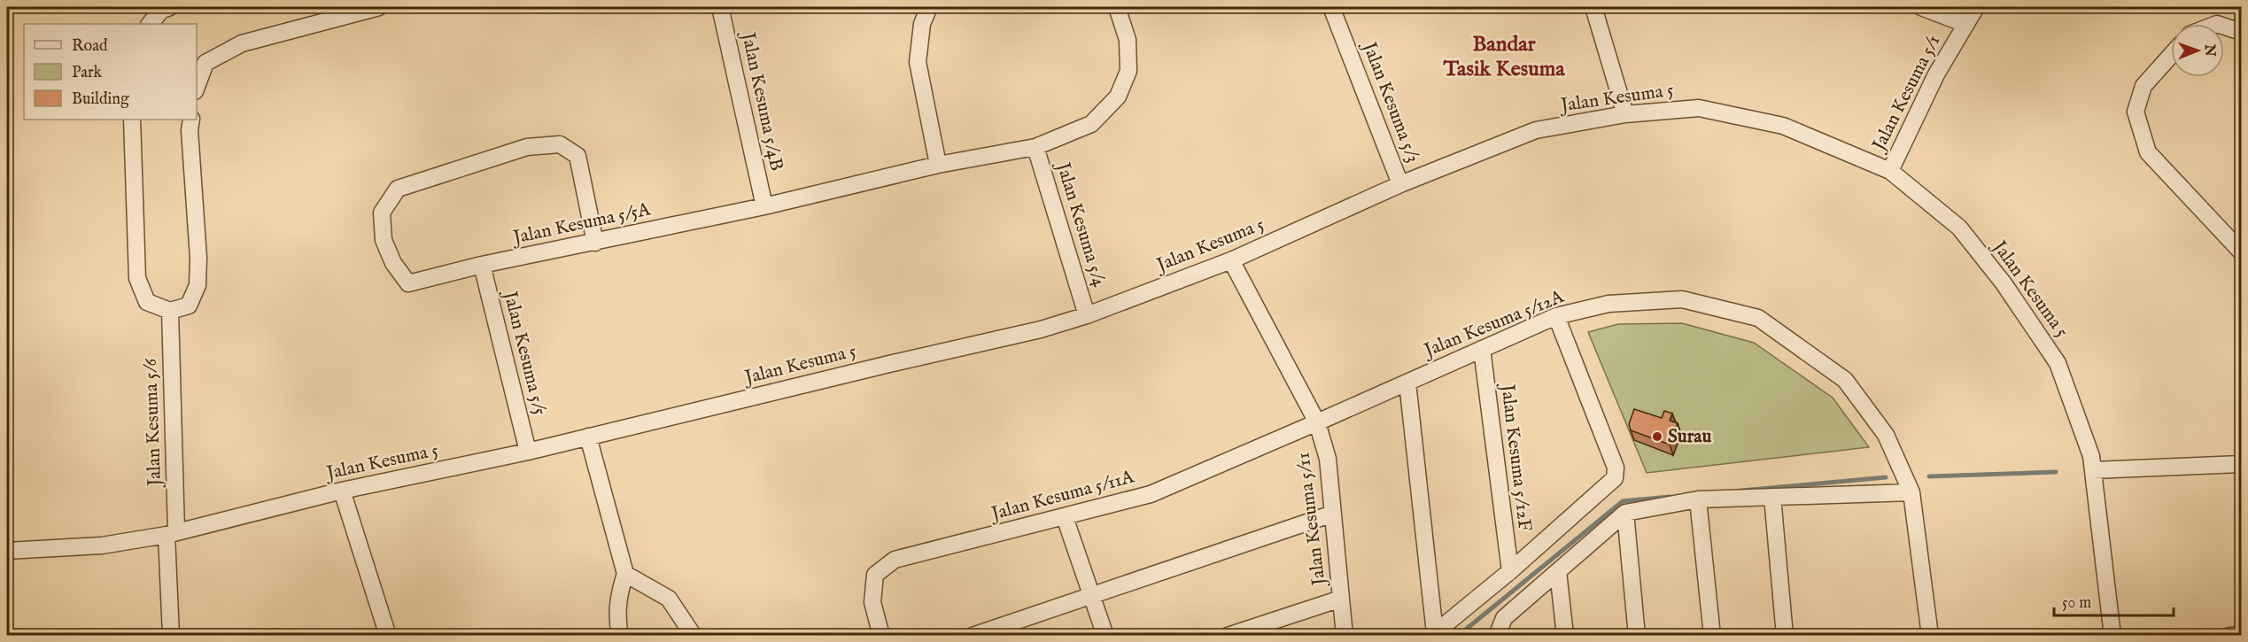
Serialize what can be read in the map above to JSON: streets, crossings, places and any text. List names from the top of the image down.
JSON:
{
  "streets": {
    "street": [
      "Jalan Kesuma 5/1",
      "Jalan Kesuma 5",
      "Jalan Kesuma 5/4B",
      "Jalan Kesuma 5/3",
      "Jalan Kesuma 5/5A",
      "Jalan Kesuma 5/4",
      "Jalan Kesuma 5/12A",
      "Jalan Kesuma 5/5",
      "Jalan Kesuma 5/6",
      "Jalan Kesuma 5/12F",
      "Jalan Kesuma 5/11A",
      "Jalan Kesuma 5/11"
    ]
  },
  "crossings": [
    ["Jalan Kesuma 5/1", "Jalan Kesuma 5"],
    ["Jalan Kesuma 5", "Jalan Kesuma 5/3"],
    ["Jalan Kesuma 5", "Jalan Kesuma 5/4"],
    ["Jalan Kesuma 5", "Jalan Kesuma 5/5"],
    ["Jalan Kesuma 5", "Jalan Kesuma 5/6"],
    ["Jalan Kesuma 5", "Jalan Kesuma 5/11"],
    ["Jalan Kesuma 5/4B", "Jalan Kesuma 5/5A"],
    ["Jalan Kesuma 5/5A", "Jalan Kesuma 5/4"],
    ["Jalan Kesuma 5/5A", "Jalan Kesuma 5/5"],
    ["Jalan Kesuma 5/12A", "Jalan Kesuma 5/12F"],
    ["Jalan Kesuma 5/12A", "Jalan Kesuma 5/11A"],
    ["Jalan Kesuma 5/12A", "Jalan Kesuma 5/11"],
    ["Jalan Kesuma 5/11A", "Jalan Kesuma 5/11"]
  ],
  "districts": ["Bandar Tasik Kesuma"],
  "places": ["Surau"],
  "legend": ["Road", "Park", "Building"],
  "scale_bar": "50 m",
  "north": "right"
}
